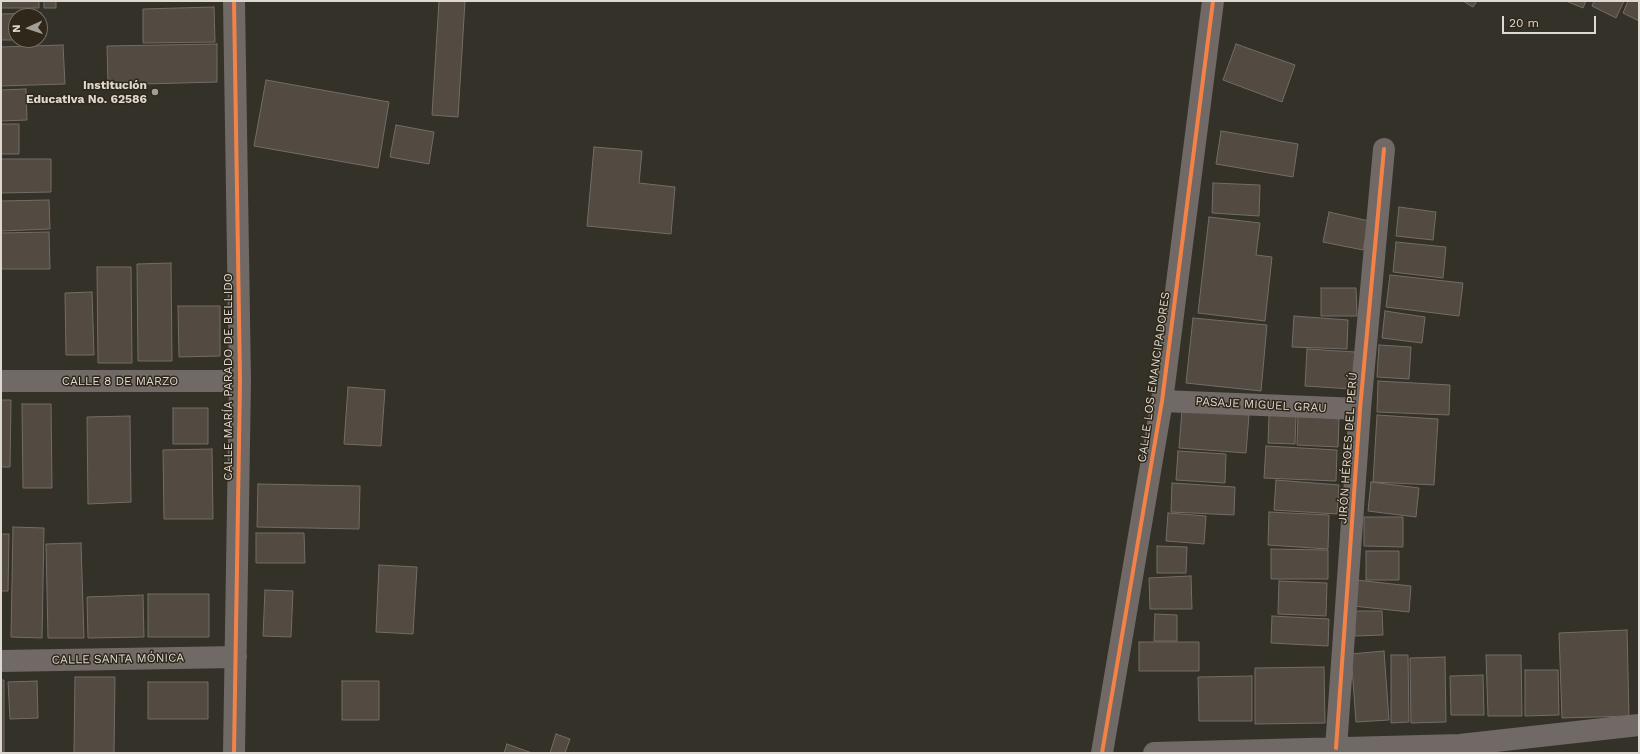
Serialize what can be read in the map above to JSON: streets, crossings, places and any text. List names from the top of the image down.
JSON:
{
  "streets": {
    "street": [
      "CALLE MARÍA PARADO DE BELLIDO",
      "CALLE LOS EMANCIPADORES",
      "CALLE 8 DE MARZO",
      "PASAJE MIGUEL GRAU",
      "JIRÓN HÉROES DEL PERÚ",
      "CALLE SANTA MÓNICA"
    ]
  },
  "crossings": [
    ["CALLE MARÍA PARADO DE BELLIDO", "CALLE 8 DE MARZO"],
    ["CALLE MARÍA PARADO DE BELLIDO", "CALLE SANTA MÓNICA"],
    ["CALLE LOS EMANCIPADORES", "PASAJE MIGUEL GRAU"],
    ["PASAJE MIGUEL GRAU", "JIRÓN HÉROES DEL PERÚ"]
  ],
  "places": ["Institución Educativa No. 62586"],
  "scale_bar": "20 m",
  "north": "left"
}
